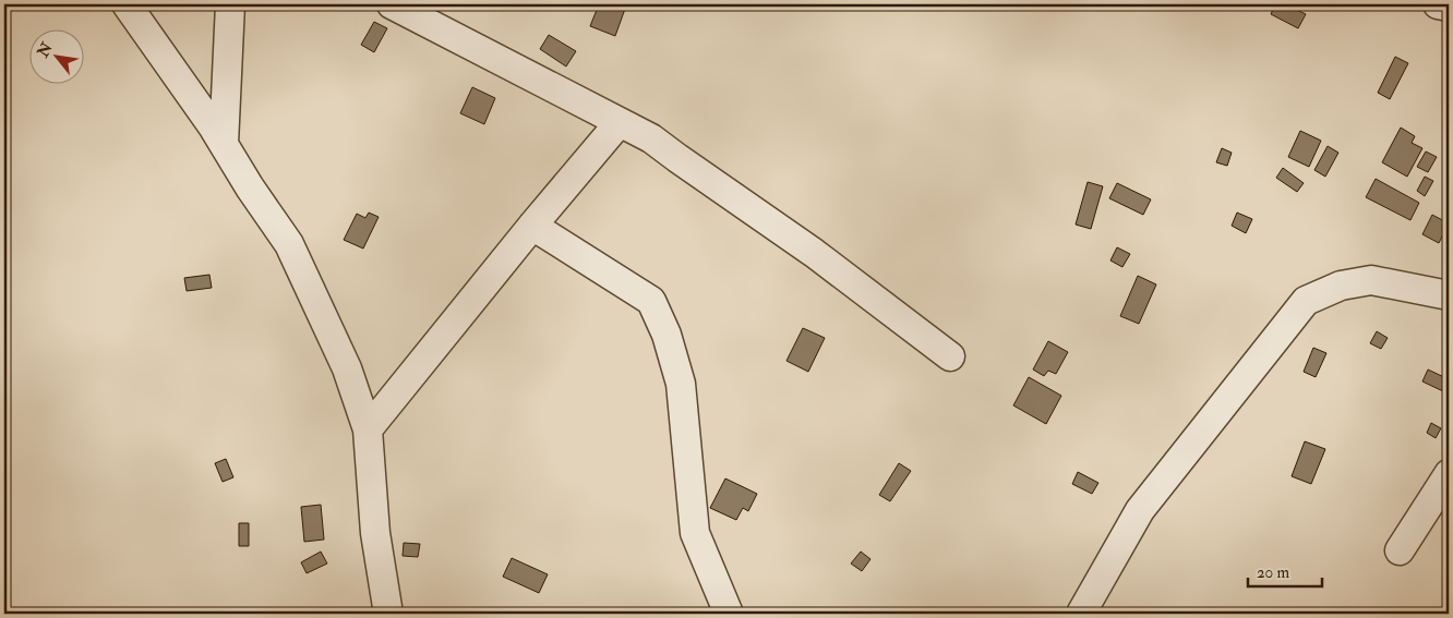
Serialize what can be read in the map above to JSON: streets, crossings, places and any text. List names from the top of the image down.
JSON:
{
  "scale_bar": "20 m",
  "north": "top left"
}
